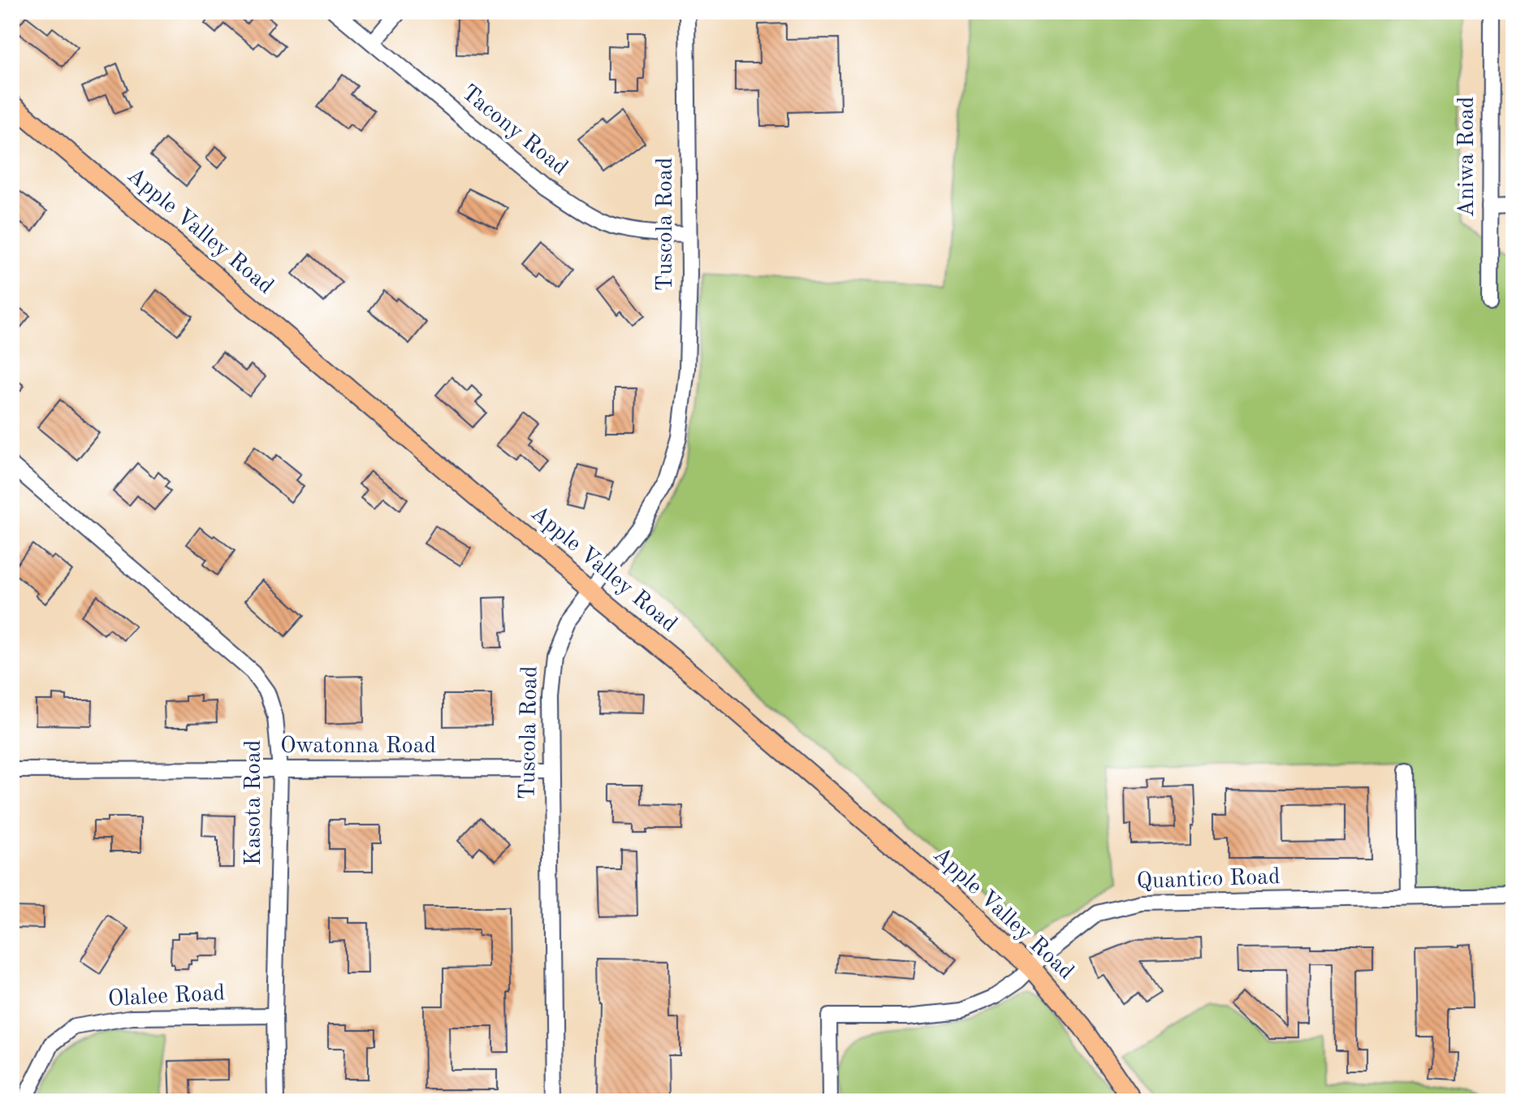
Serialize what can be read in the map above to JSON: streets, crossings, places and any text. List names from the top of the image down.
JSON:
{
  "streets": {
    "main road": ["Apple Valley Road"],
    "street": [
      "Tacony Road",
      "Aniwa Road",
      "Tuscola Road",
      "Owatonna Road",
      "Kasota Road",
      "Quantico Road",
      "Olalee Road"
    ]
  },
  "crossings": [
    ["Tacony Road", "Tuscola Road"],
    ["Tuscola Road", "Apple Valley Road"],
    ["Tuscola Road", "Owatonna Road"],
    ["Apple Valley Road", "Quantico Road"],
    ["Owatonna Road", "Kasota Road"],
    ["Kasota Road", "Olalee Road"]
  ]
}
